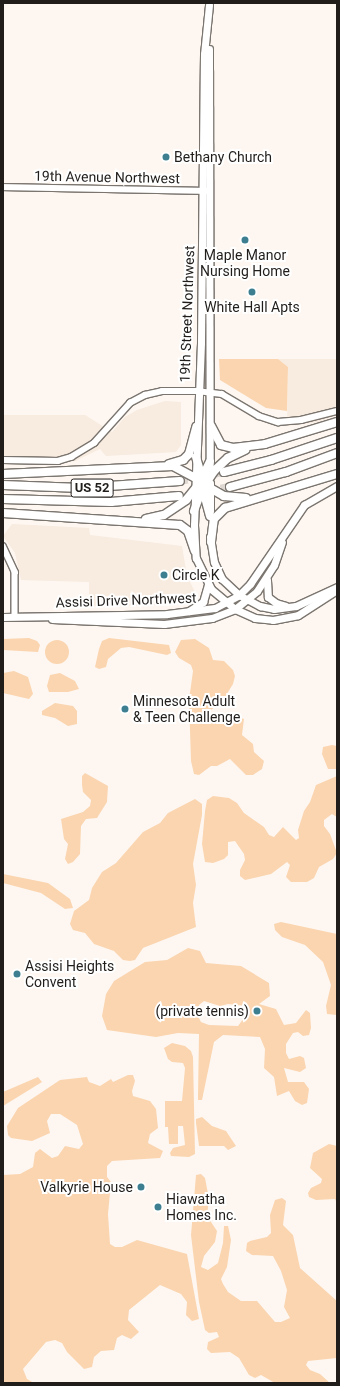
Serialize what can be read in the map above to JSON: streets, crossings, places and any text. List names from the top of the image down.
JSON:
{
  "streets": {
    "highway": ["US 52"],
    "main road": ["19th Street Northwest", "Assisi Drive Northwest"],
    "street": ["19th Avenue Northwest"]
  },
  "crossings": [
    ["19th Avenue Northwest", "19th Street Northwest"]
  ],
  "places": [
    "Bethany Church",
    "Maple Manor Nursing Home",
    "White Hall Apts",
    "Circle K",
    "Minnesota Adult & Teen Challenge",
    "Assisi Heights Convent",
    "(private tennis)",
    "Valkyrie House",
    "Hiawatha Homes Inc."
  ]
}
